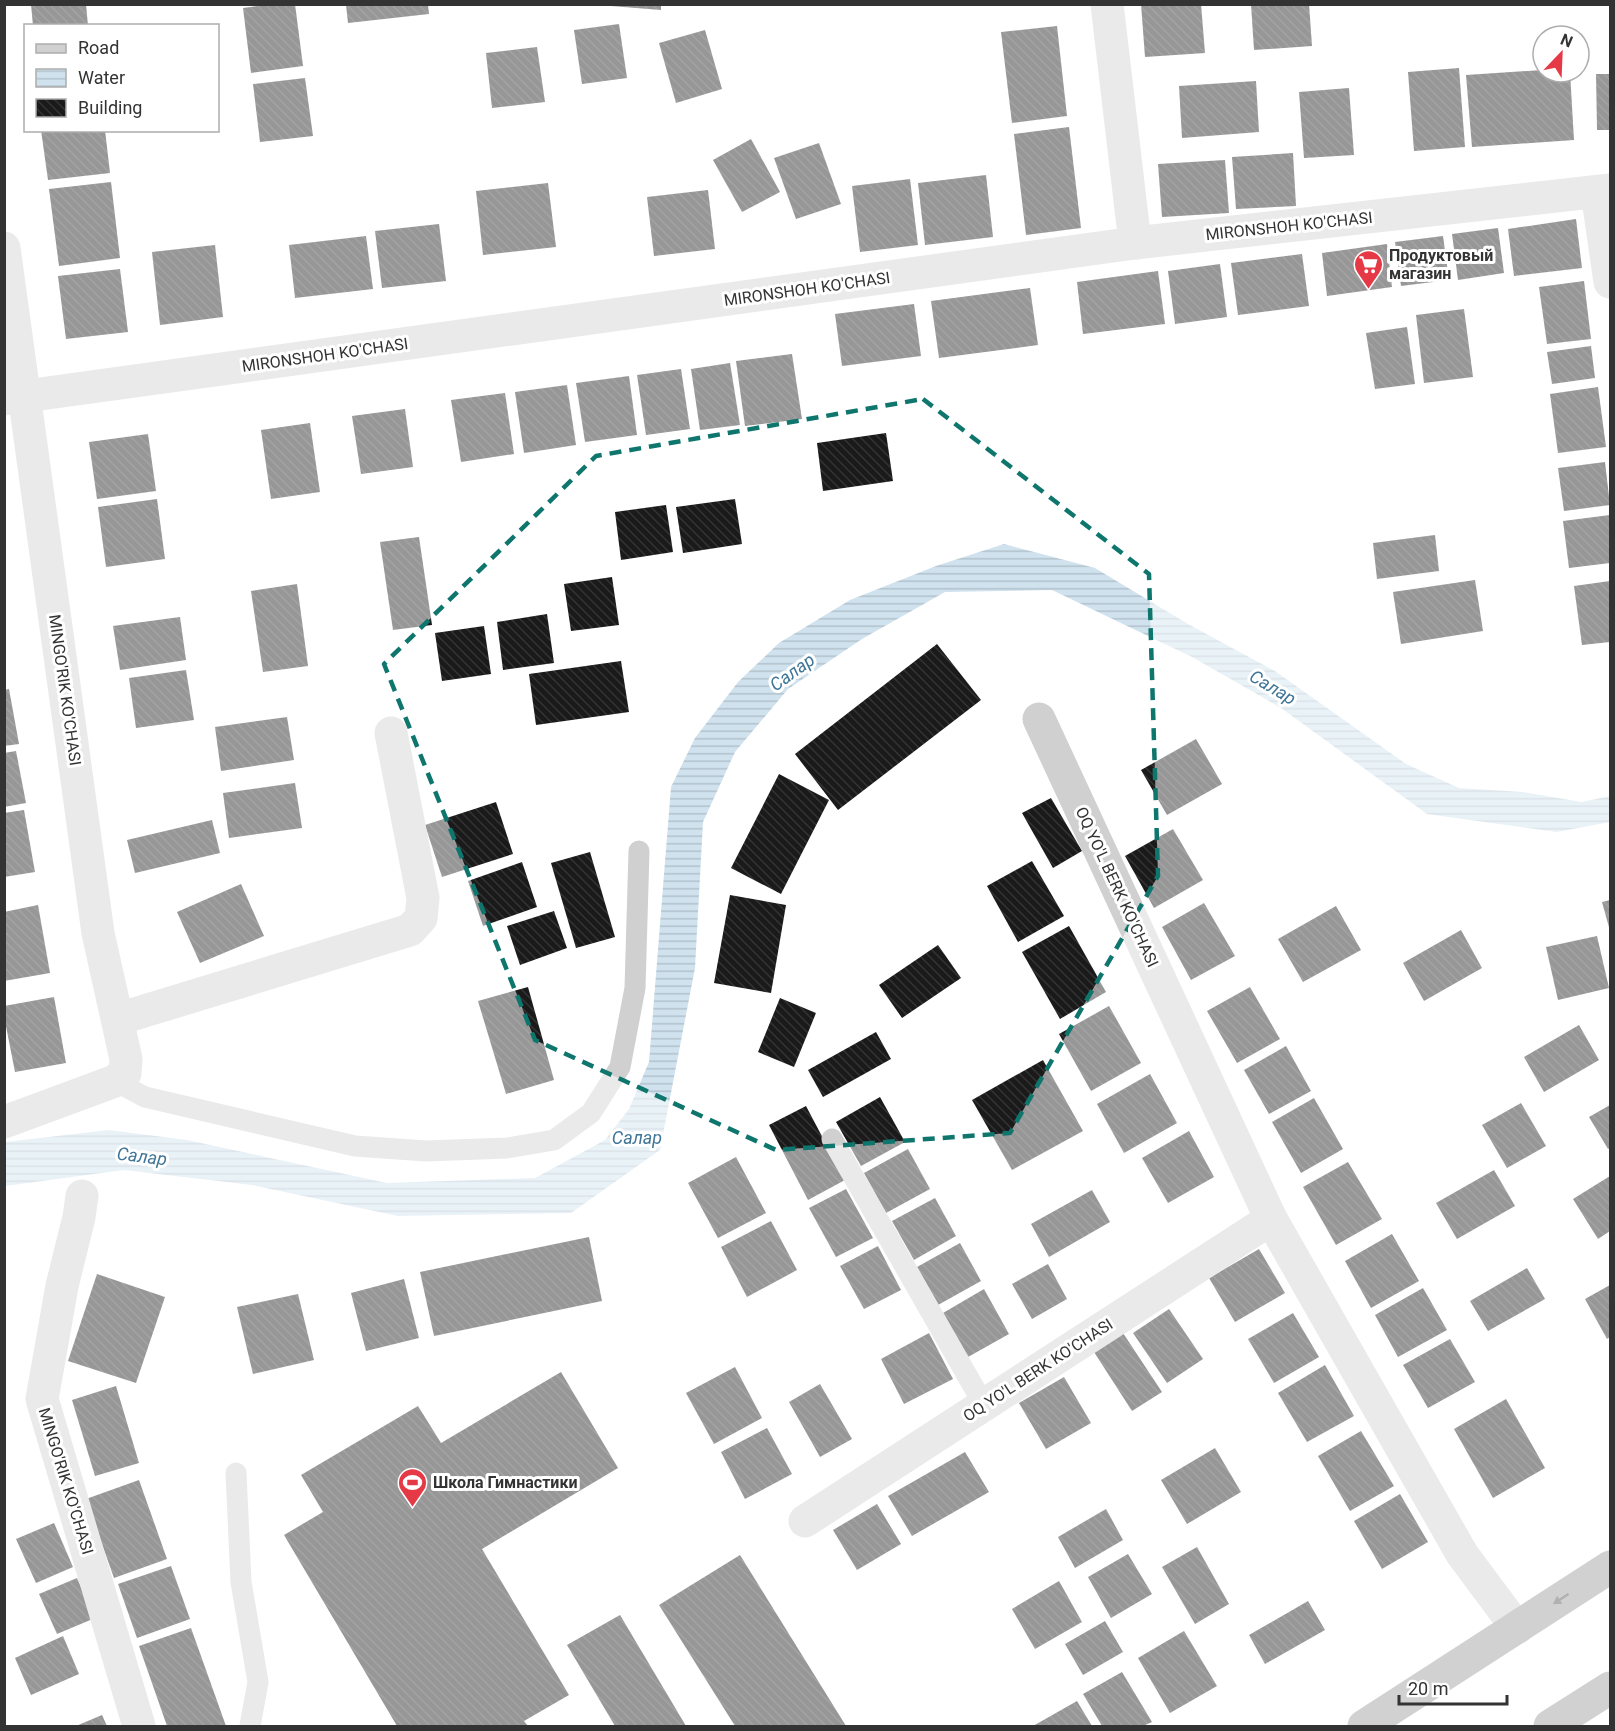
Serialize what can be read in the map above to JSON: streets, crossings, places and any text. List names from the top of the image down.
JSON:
{
  "streets": {
    "street": ["MIRONSHOH KO'CHASI", "MINGO'RIK KO'CHASI", "OQ YO'L BERK KO'CHASI"]
  },
  "crossings": [
    ["MIRONSHOH KO'CHASI", "MINGO'RIK KO'CHASI"]
  ],
  "water": ["Салар"],
  "places": {
    "supermarket": ["Продуктовый магазин"],
    "sports": ["Школа Гимнастики"]
  },
  "legend": ["Road", "Water", "Building"],
  "scale_bar": "20 m",
  "north": "top right"
}
